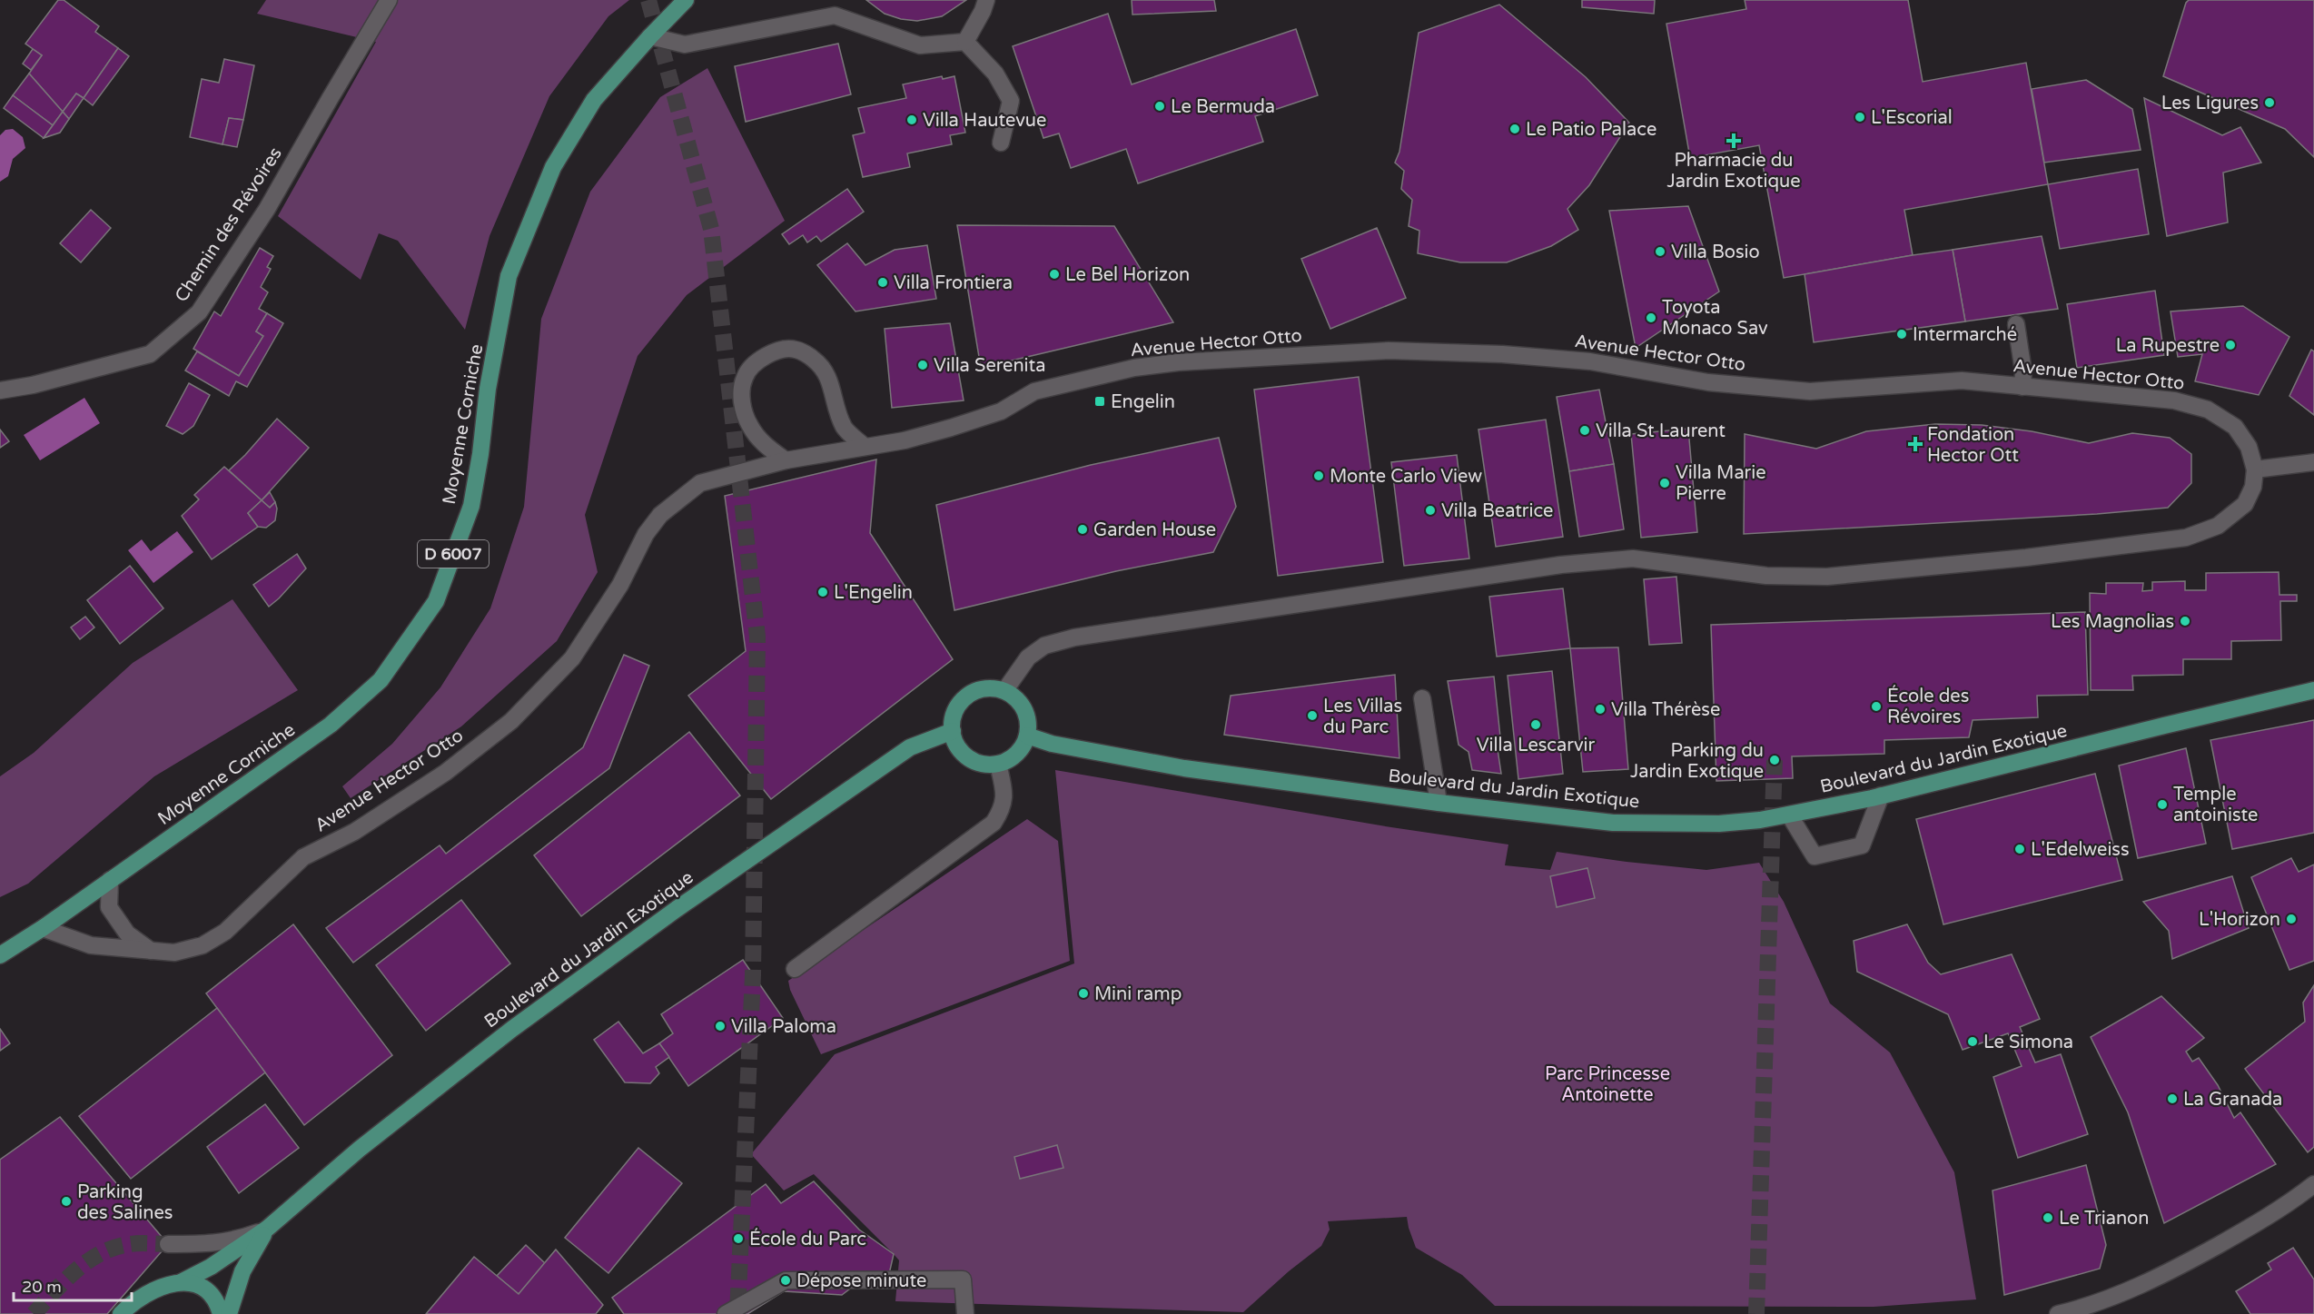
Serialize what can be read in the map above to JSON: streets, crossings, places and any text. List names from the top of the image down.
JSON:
{
  "streets": {
    "main road": ["Moyenne Corniche", "D 6007", "Boulevard du Jardin Exotique"],
    "street": ["Chemin des Révoires", "Avenue Hector Otto"]
  },
  "crossings": [
    ["Avenue Hector Otto", "Moyenne Corniche"]
  ],
  "parks": ["Parc Princesse Antoinette"],
  "places": {
    "other": [
      "Les Ligures",
      "Le Bermuda",
      "L'Escorial",
      "Villa Hautevue",
      "Le Patio Palace",
      "Villa Bosio",
      "Le Bel Horizon",
      "Villa Frontiera",
      "Toyota Monaco Sav",
      "Intermarché",
      "La Rupestre",
      "Villa Serenita",
      "Villa St Laurent",
      "Monte Carlo View",
      "Villa Marie Pierre",
      "Villa Beatrice",
      "Garden House",
      "L'Engelin",
      "Les Magnolias",
      "École des Révoires",
      "Villa Thérèse",
      "Les Villas du Parc",
      "Villa Lescarvir",
      "Parking du Jardin Exotique",
      "Temple antoiniste",
      "L'Edelweiss",
      "L'Horizon",
      "Mini ramp",
      "Villa Paloma",
      "Le Simona",
      "La Granada",
      "Parking des Salines",
      "Le Trianon",
      "École du Parc",
      "Dépose minute"
    ],
    "health": ["Pharmacie du Jardin Exotique", "Fondation Hector Ott"],
    "transit": ["Engelin"]
  },
  "scale_bar": "20 m"
}
